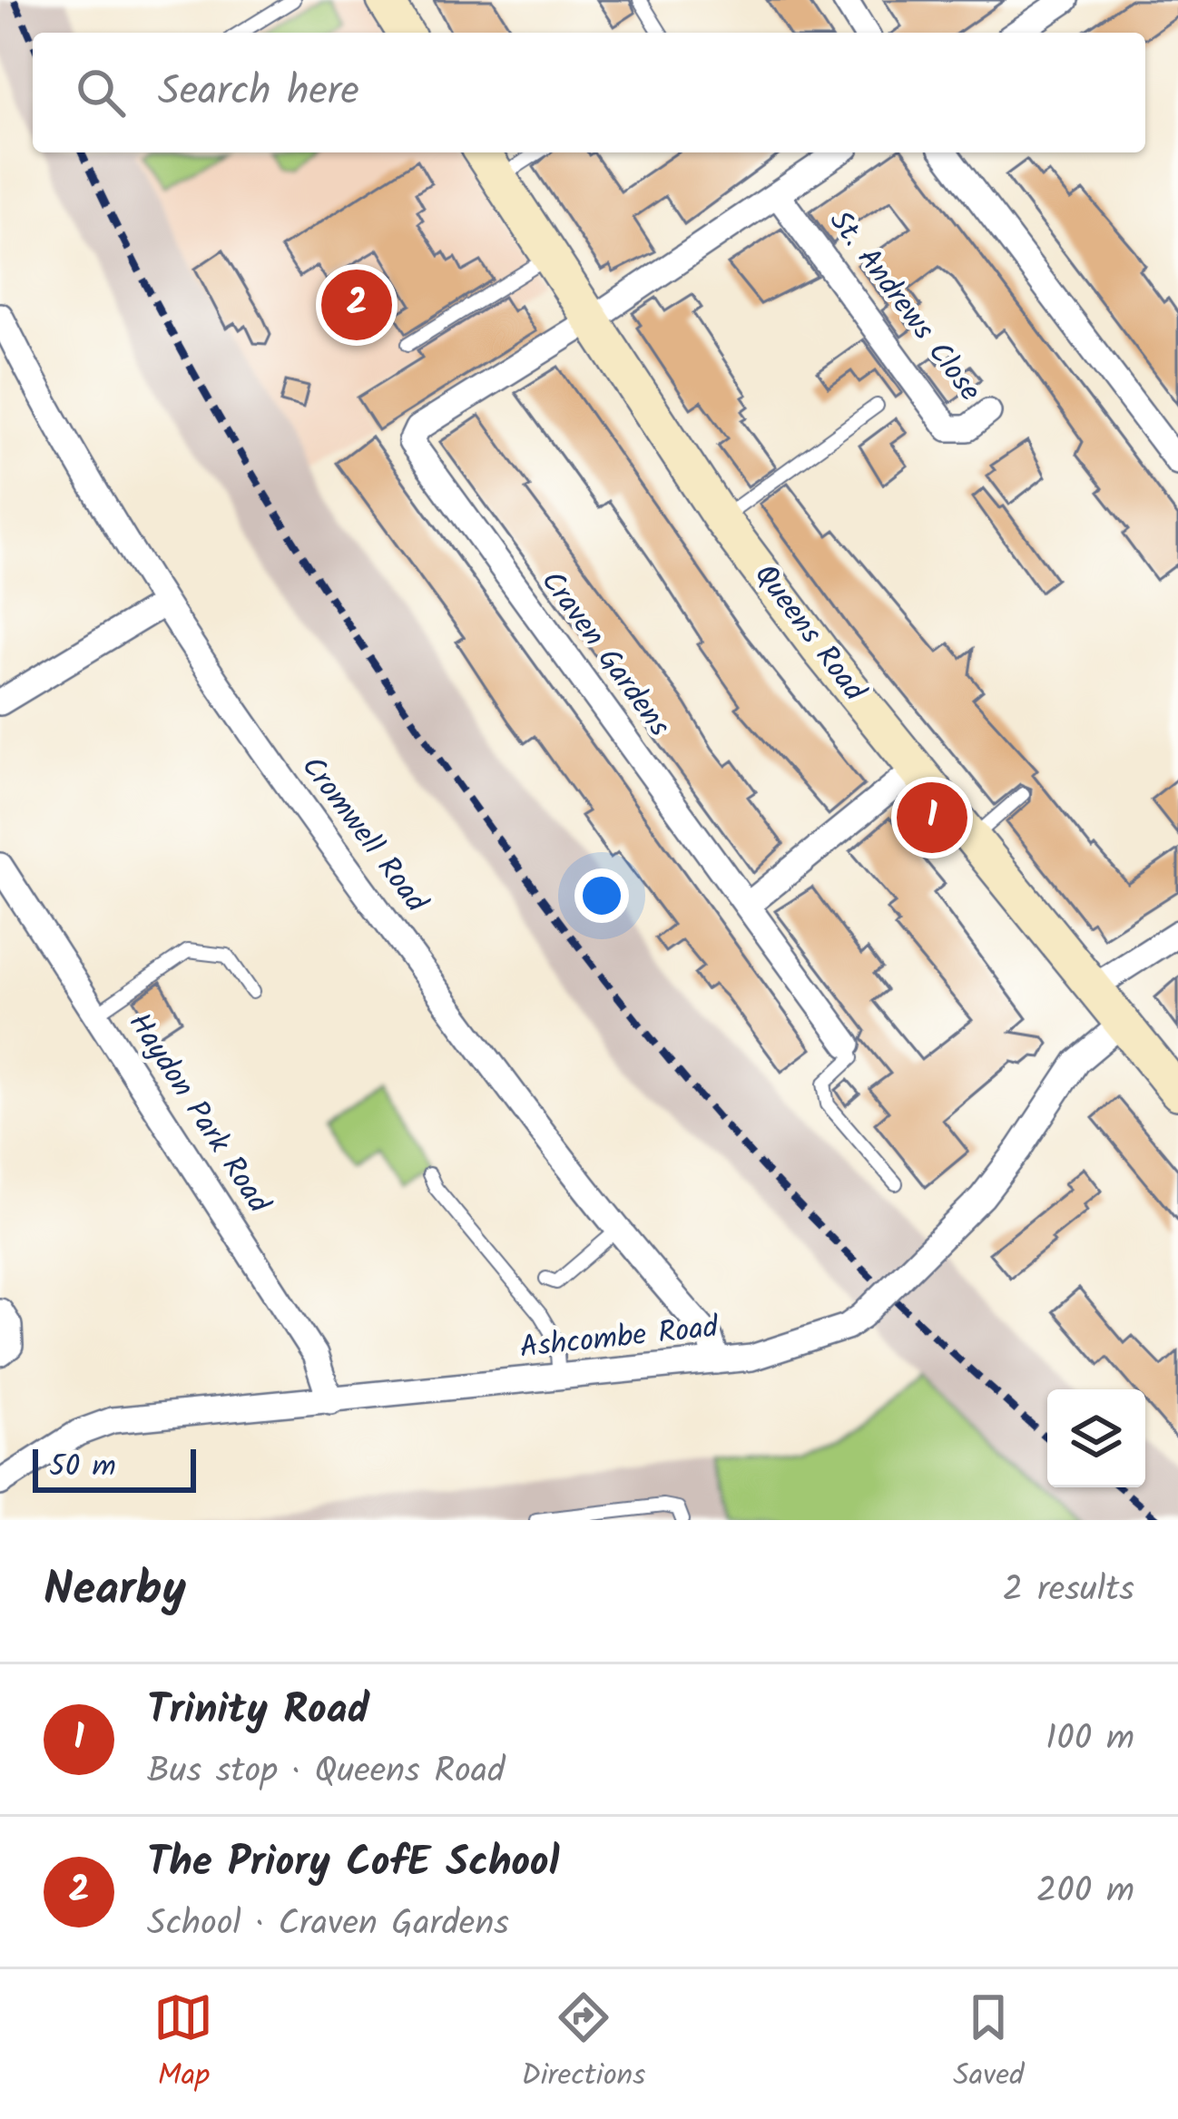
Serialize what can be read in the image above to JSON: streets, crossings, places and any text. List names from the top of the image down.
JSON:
{
  "streets": {
    "street": [
      "St. Andrews Close",
      "Queens Road",
      "Craven Gardens",
      "Cromwell Road",
      "Haydon Park Road",
      "Ashcombe Road"
    ]
  },
  "crossings": [
    ["Queens Road", "Craven Gardens"],
    ["Queens Road", "Ashcombe Road"],
    ["Cromwell Road", "Ashcombe Road"],
    ["Haydon Park Road", "Ashcombe Road"]
  ],
  "scale_bar": "50 m",
  "page": {
    "search": "Search here",
    "pins": ["2", "1"],
    "scale": "50 m",
    "heading": ["Nearby", "2 results"],
    "list": [
      {
        "mark": "1",
        "name": "Trinity Road",
        "note": "Bus stop · Queens Road",
        "value": "100 m"
      },
      {
        "mark": "2",
        "name": "The Priory CofE School",
        "note": "School · Craven Gardens",
        "value": "200 m"
      }
    ],
    "nav": ["Map", "Directions", "Saved"]
  }
}
